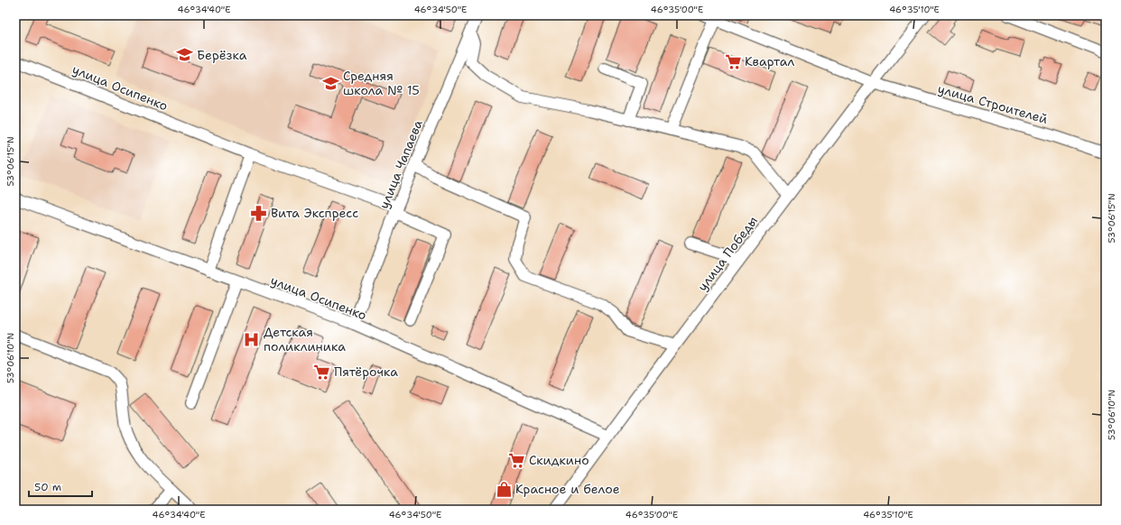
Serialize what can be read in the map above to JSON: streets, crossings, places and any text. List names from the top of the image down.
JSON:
{
  "streets": {
    "street": [
      "улица Осипенко",
      "улица Строителей",
      "улица Чапаева",
      "улица Победы"
    ]
  },
  "crossings": [
    ["улица Осипенко", "улица Чапаева"],
    ["улица Осипенко", "улица Победы"],
    ["улица Строителей", "улица Победы"]
  ],
  "places": {
    "school or university": ["Берёзка", "Средняя школа № 15"],
    "supermarket": ["Квартал", "Пятёрочка", "Скидкино"],
    "pharmacy": ["Вита Экспресс"],
    "hospital": ["Детская поликлиника"],
    "shop": ["Красное и белое"]
  },
  "scale_bar": "50 m",
  "coordinates": [
    "46°34'40\"E",
    "46°34'50\"E",
    "46°35'00\"E",
    "46°35'10\"E",
    "53°06'15\"N",
    "53°06'10\"N"
  ]
}
